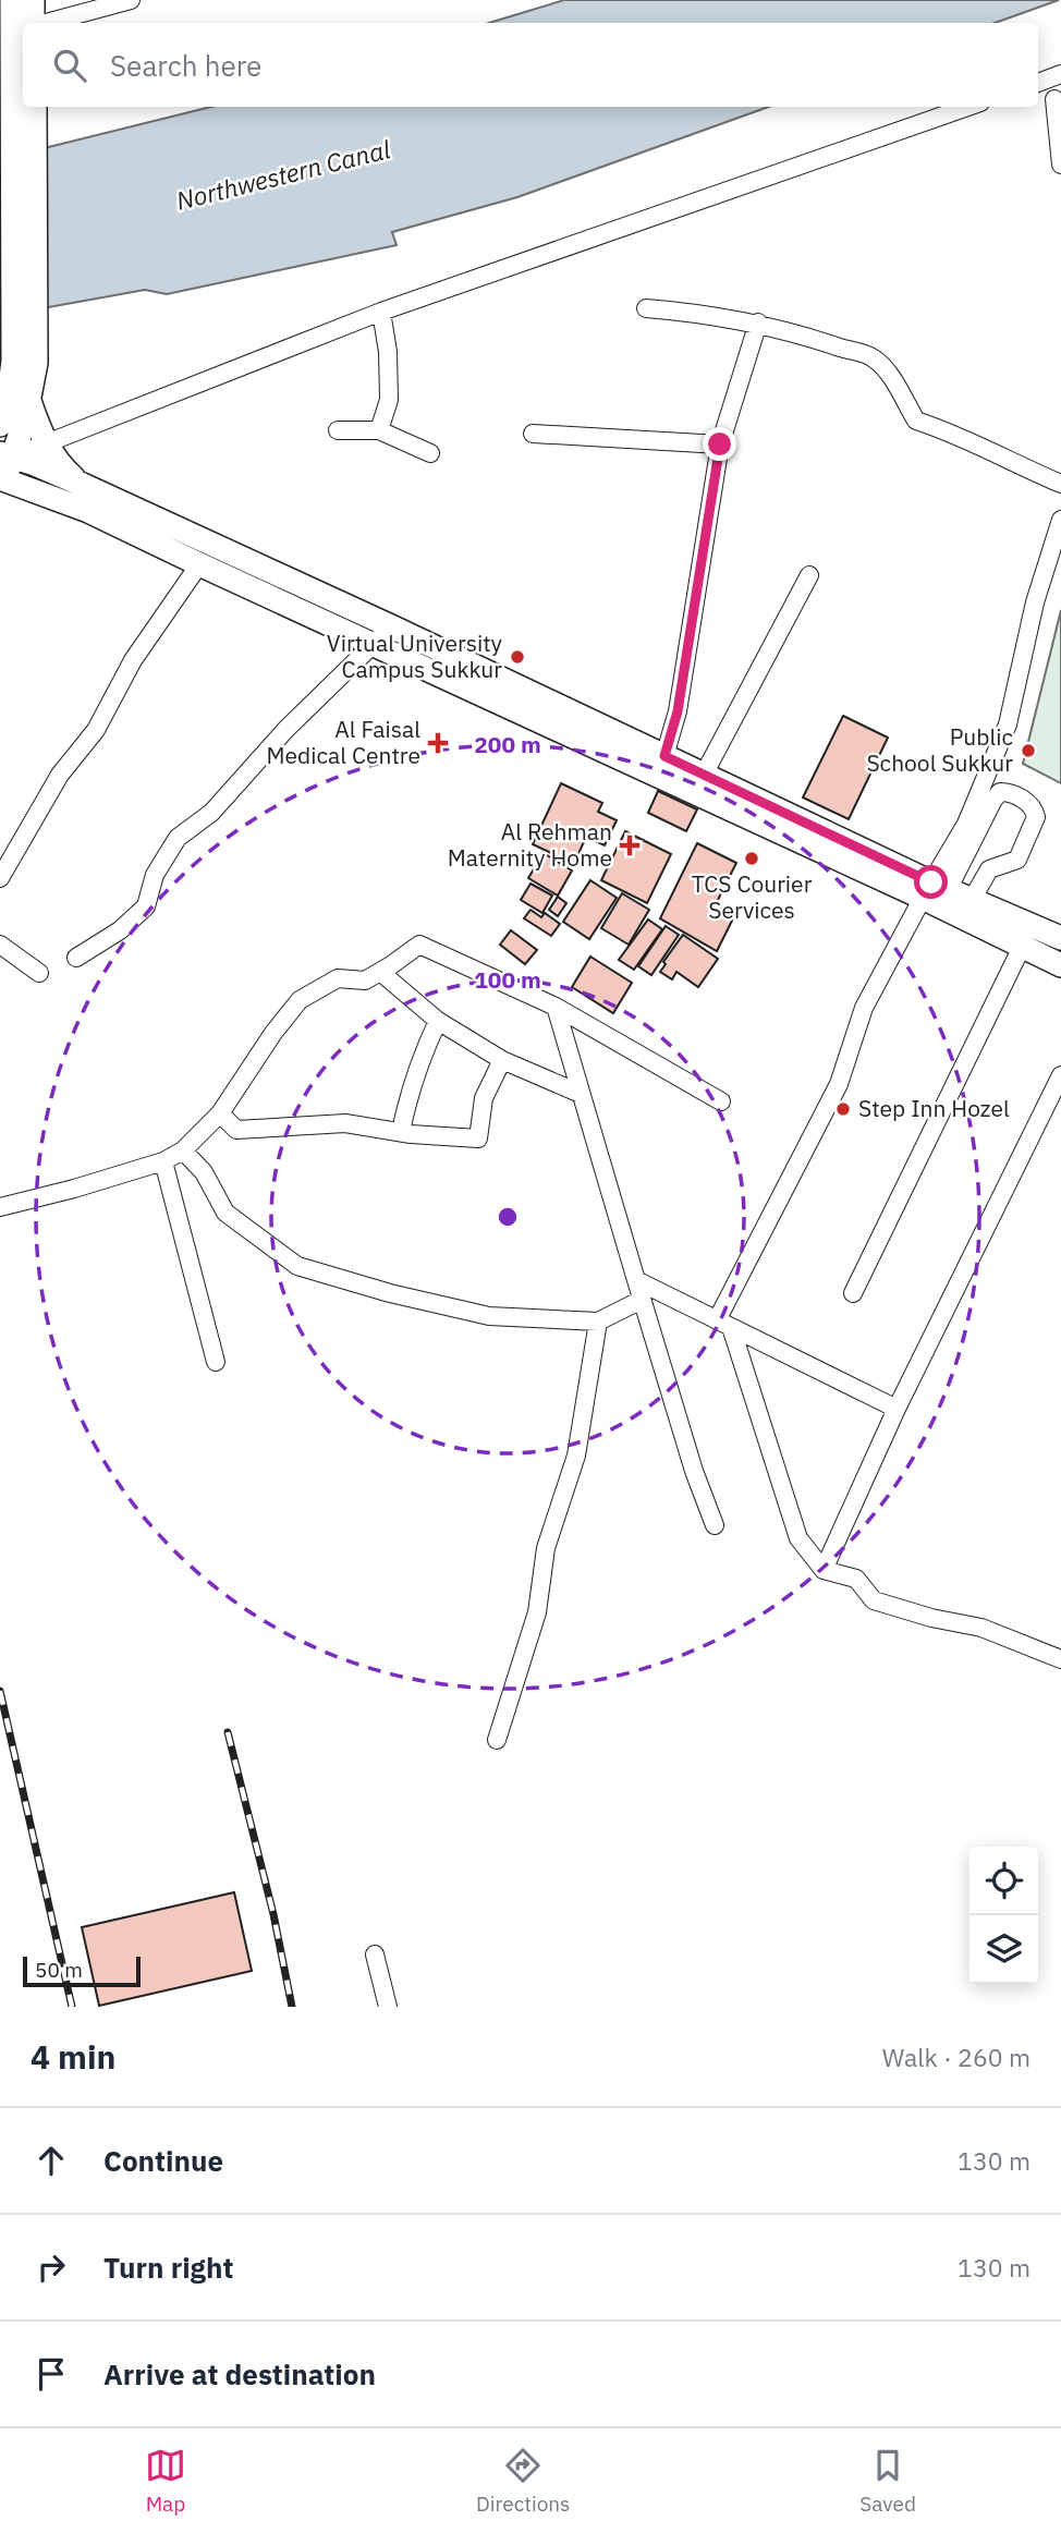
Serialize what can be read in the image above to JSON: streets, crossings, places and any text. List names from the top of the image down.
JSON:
{
  "water": ["Northwestern Canal"],
  "places": {
    "other": [
      "Virtual University Campus Sukkur",
      "Public School Sukkur",
      "TCS Courier Services",
      "Step Inn Hozel"
    ],
    "health": ["Al Faisal Medical Centre", "Al Rehman Maternity Home"]
  },
  "scale_bar": "50 m",
  "page": {
    "search": "Search here",
    "scale": "50 m",
    "heading": ["4 min", "Walk · 260 m"],
    "list": [
      ["Continue", "130 m"],
      ["Turn right", "130 m"],
      "Arrive at destination"
    ],
    "nav": ["Map", "Directions", "Saved"]
  },
  "rings": ["200 m", "100 m"]
}
